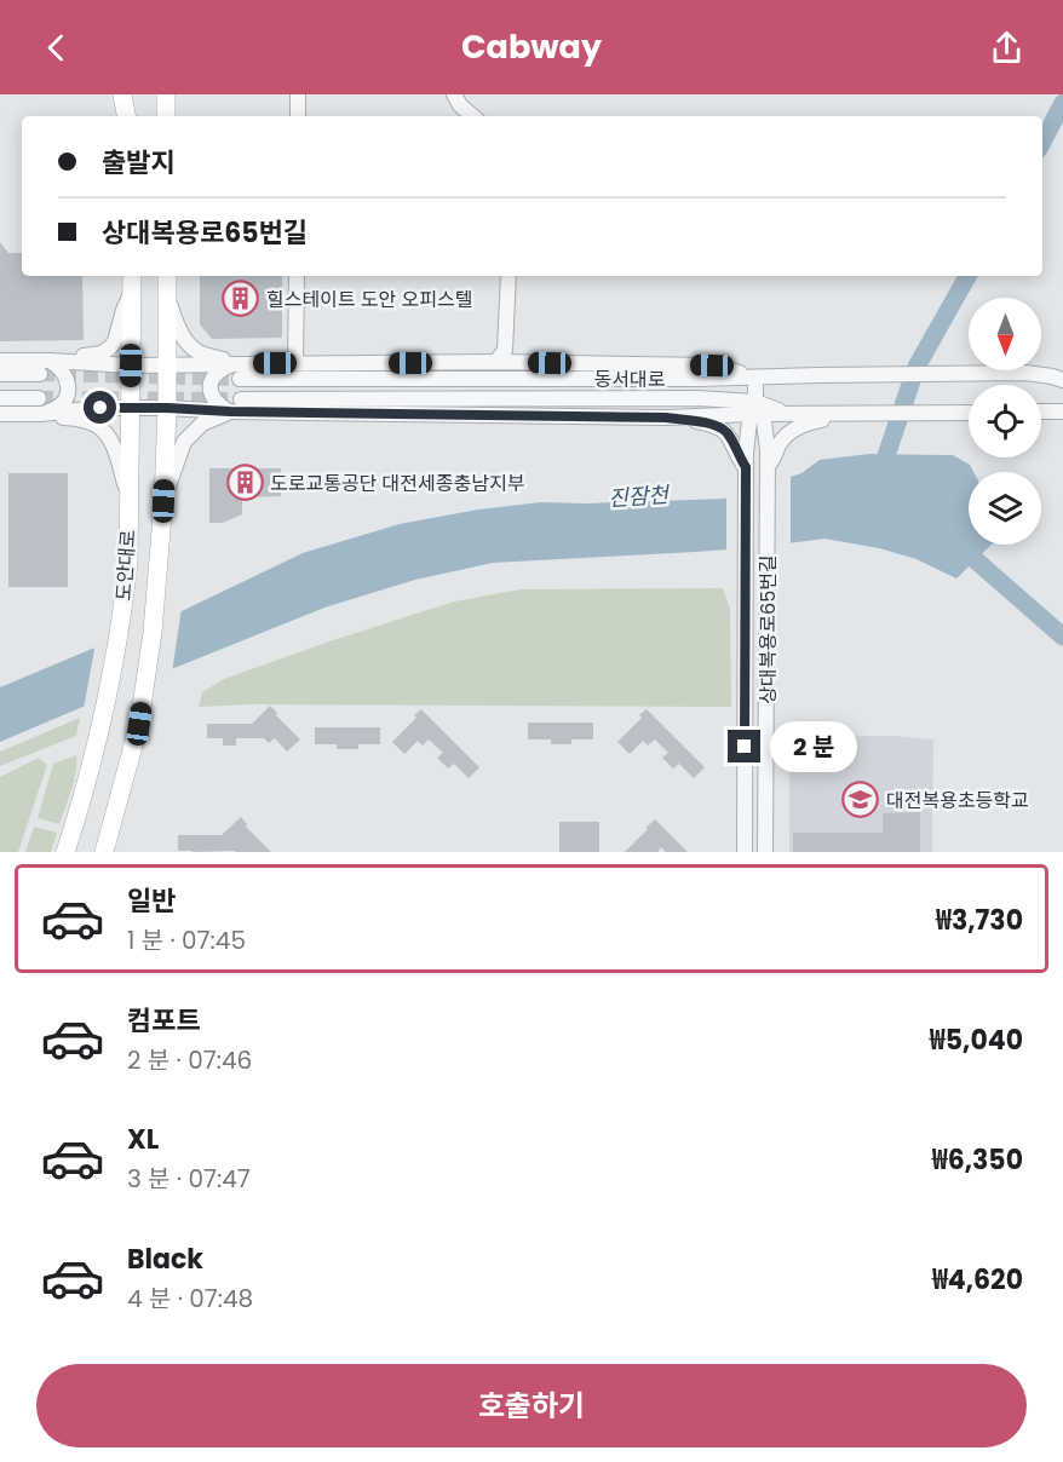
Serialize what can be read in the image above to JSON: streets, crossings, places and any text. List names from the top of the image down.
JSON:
{
  "streets": {
    "main road": ["도안대로"],
    "street": ["동서대로", "상대복용로65번길"]
  },
  "crossings": [
    ["동서대로", "상대복용로65번길"]
  ],
  "water": ["진잠천"],
  "places": {
    "building": ["힐스테이트 도안 오피스텔", "도로교통공단 대전세종충남지부"],
    "school or university": ["대전복용초등학교"]
  },
  "north": "bottom",
  "page": {
    "header": "Cabway",
    "banner": ["출발지", "상대복용로65번길"],
    "bubble": "2 분",
    "list": [
      {
        "name": "일반",
        "note": "1 분 · 07:45",
        "value": "₩3,730"
      },
      {
        "name": "컴포트",
        "note": "2 분 · 07:46",
        "value": "₩5,040"
      },
      {
        "name": "XL",
        "note": "3 분 · 07:47",
        "value": "₩6,350"
      },
      {
        "name": "Black",
        "note": "4 분 · 07:48",
        "value": "₩4,620"
      }
    ],
    "buttons": "호출하기"
  }
}
